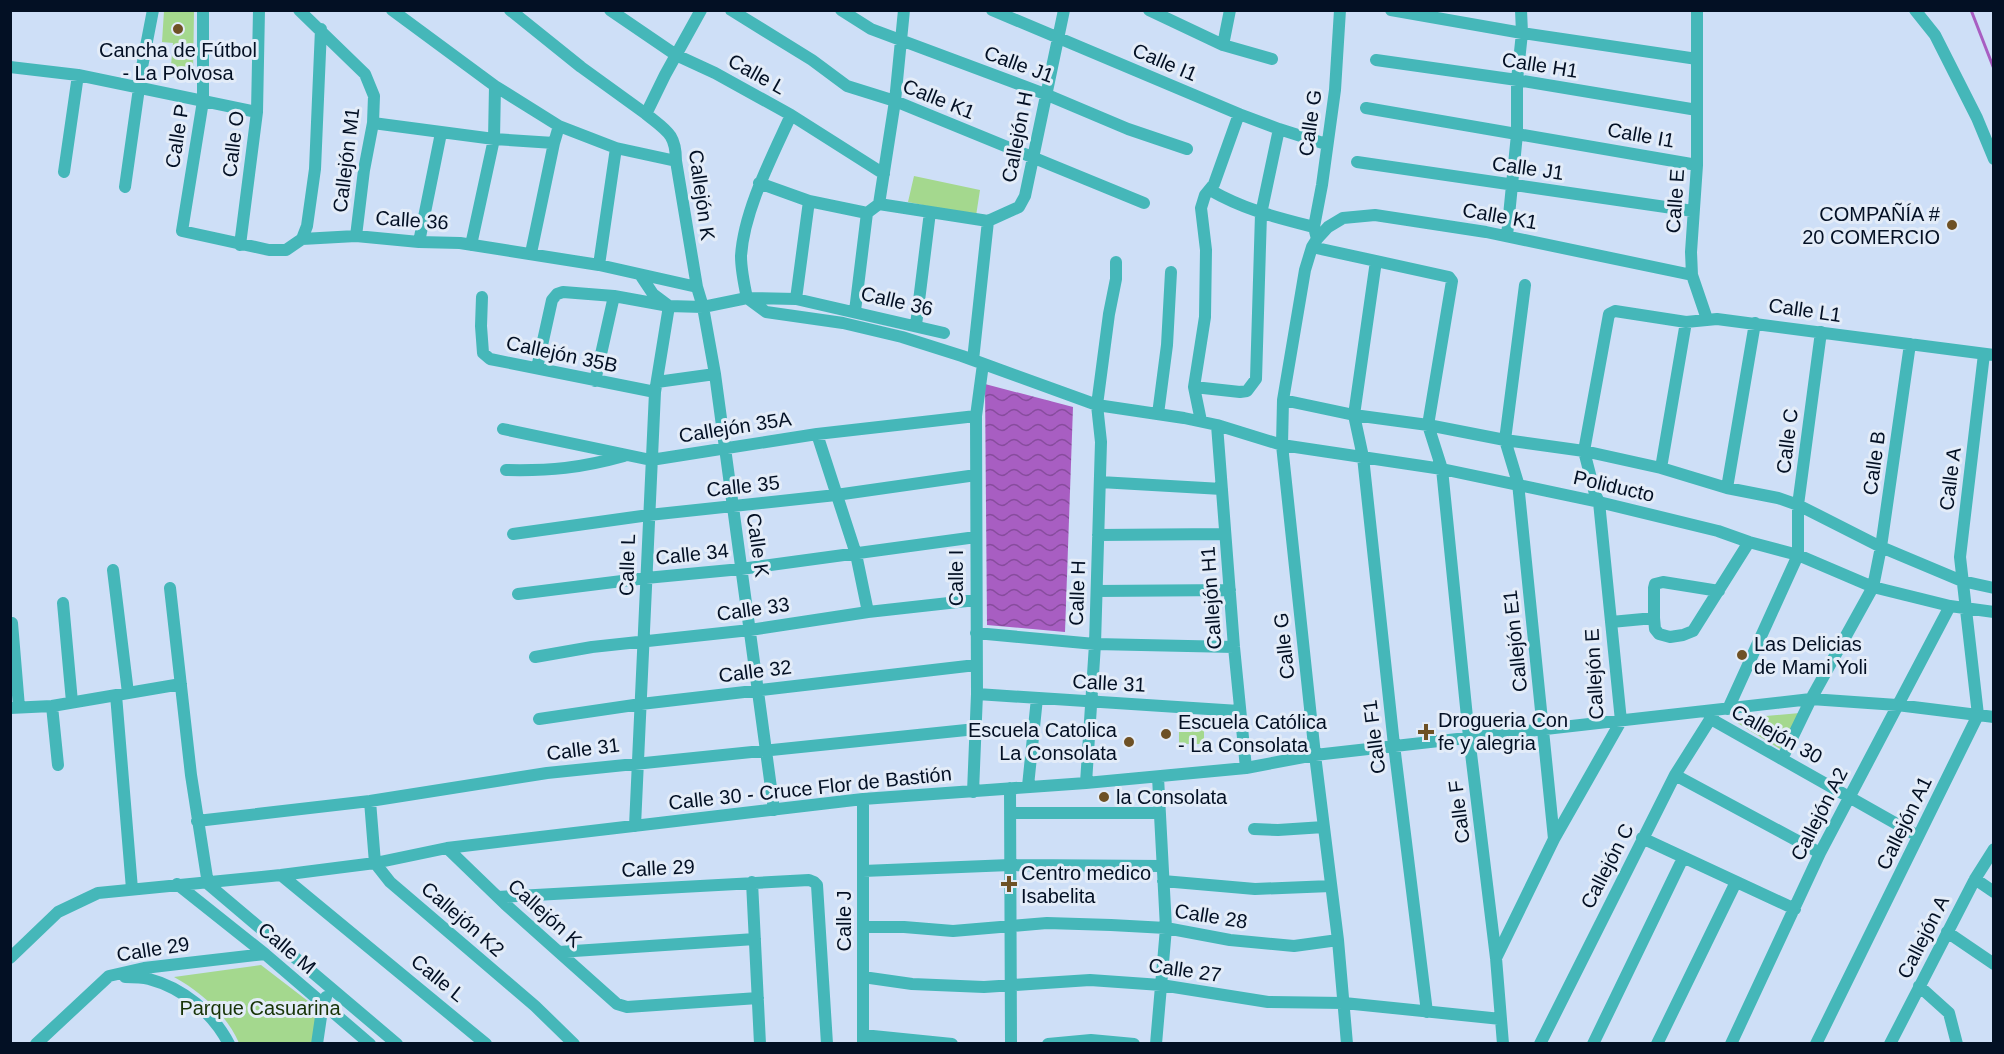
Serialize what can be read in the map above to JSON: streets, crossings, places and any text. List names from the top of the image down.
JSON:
{
  "streets": {
    "street": [
      "Calle I1",
      "Calle J1",
      "Calle H1",
      "Calle L",
      "Calle K1",
      "Calle G",
      "Calle P",
      "Callejón H",
      "Calle O",
      "Callejón M1",
      "Callejón K",
      "Calle E",
      "Calle 36",
      "Calle L1",
      "Callejón 35B",
      "Callejón 35A",
      "Calle C",
      "Calle B",
      "Calle A",
      "Calle 35",
      "Poliducto",
      "Calle K",
      "Calle 34",
      "Calle I",
      "Calle H",
      "Callejón H1",
      "Calle 33",
      "Callejón E1",
      "Calle 32",
      "Callejón E",
      "Calle 31",
      "Callejón 30",
      "Calle F1",
      "Calle 30 - Cruce Flor de Bastión",
      "Calle F",
      "Callejón A2",
      "Callejón A1",
      "Callejón C",
      "Calle 29",
      "Calle 28",
      "Callejón K2",
      "Calle J",
      "Callejón A",
      "Calle M",
      "Calle 27"
    ]
  },
  "crossings": [
    ["Calle I1", "Calle G"],
    ["Calle I1", "Callejón H"],
    ["Calle I1", "Calle E"],
    ["Calle J1", "Callejón H"],
    ["Calle J1", "Calle E"],
    ["Calle H1", "Calle E"],
    ["Calle L", "Calle 36"],
    ["Calle L", "Callejón 35B"],
    ["Calle L", "Callejón 35A"],
    ["Calle L", "Calle 35"],
    ["Calle L", "Calle 34"],
    ["Calle L", "Calle 33"],
    ["Calle L", "Calle 32"],
    ["Calle L", "Calle 31"],
    ["Calle L", "Calle 30 - Cruce Flor de Bastión"],
    ["Calle K1", "Calle G"],
    ["Calle K1", "Callejón H"],
    ["Calle K1", "Calle E"],
    ["Calle G", "Poliducto"],
    ["Calle G", "Calle 30 - Cruce Flor de Bastión"],
    ["Calle G", "Calle 28"],
    ["Calle G", "Calle 27"],
    ["Calle P", "Calle 36"],
    ["Calle O", "Calle 36"],
    ["Callejón M1", "Calle 36"],
    ["Callejón K", "Calle 36"],
    ["Callejón K", "Calle K"],
    ["Callejón K", "Calle 30 - Cruce Flor de Bastión"],
    ["Callejón K", "Calle 29"],
    ["Calle E", "Calle L1"],
    ["Calle 36", "Callejón 35B"],
    ["Calle 36", "Calle K"],
    ["Calle L1", "Calle C"],
    ["Calle L1", "Calle B"],
    ["Calle L1", "Calle A"],
    ["Calle L1", "Poliducto"],
    ["Calle L1", "Callejón E"],
    ["Callejón 35B", "Calle K"],
    ["Callejón 35A", "Calle K"],
    ["Callejón 35A", "Calle I"],
    ["Calle C", "Poliducto"],
    ["Calle C", "Callejón C"],
    ["Calle B", "Poliducto"],
    ["Calle B", "Callejón 30"],
    ["Calle B", "Calle 30 - Cruce Flor de Bastión"],
    ["Calle A", "Poliducto"],
    ["Calle 35", "Calle K"],
    ["Calle 35", "Calle I"],
    ["Poliducto", "Callejón H1"],
    ["Poliducto", "Callejón E1"],
    ["Poliducto", "Callejón E"],
    ["Poliducto", "Calle F1"],
    ["Poliducto", "Calle F"],
    ["Poliducto", "Callejón A2"],
    ["Poliducto", "Callejón C"],
    ["Calle K", "Calle 34"],
    ["Calle K", "Calle 33"],
    ["Calle K", "Calle 32"],
    ["Calle K", "Calle 31"],
    ["Calle K", "Calle 30 - Cruce Flor de Bastión"],
    ["Calle 34", "Calle I"],
    ["Calle I", "Calle 33"],
    ["Calle I", "Calle 32"],
    ["Calle I", "Calle 31"],
    ["Calle I", "Calle 30 - Cruce Flor de Bastión"],
    ["Calle H", "Calle 31"],
    ["Calle H", "Calle 30 - Cruce Flor de Bastión"],
    ["Callejón H1", "Calle 31"],
    ["Callejón H1", "Calle 30 - Cruce Flor de Bastión"],
    ["Callejón E1", "Callejón E"],
    ["Callejón E1", "Calle 30 - Cruce Flor de Bastión"],
    ["Callejón E", "Calle 30 - Cruce Flor de Bastión"],
    ["Callejón E", "Calle F"],
    ["Callejón 30", "Calle 30 - Cruce Flor de Bastión"],
    ["Callejón 30", "Callejón A2"],
    ["Callejón 30", "Callejón A1"],
    ["Callejón 30", "Callejón C"],
    ["Calle F1", "Calle 30 - Cruce Flor de Bastión"],
    ["Calle F1", "Calle 27"],
    ["Calle 30 - Cruce Flor de Bastión", "Calle F"],
    ["Calle 30 - Cruce Flor de Bastión", "Callejón A2"],
    ["Calle 30 - Cruce Flor de Bastión", "Callejón A1"],
    ["Calle 30 - Cruce Flor de Bastión", "Callejón C"],
    ["Calle 30 - Cruce Flor de Bastión", "Callejón K2"],
    ["Calle 30 - Cruce Flor de Bastión", "Calle J"],
    ["Calle 30 - Cruce Flor de Bastión", "Calle M"],
    ["Calle F", "Calle 27"],
    ["Calle 29", "Calle M"],
    ["Calle 28", "Calle J"],
    ["Calle J", "Calle 27"]
  ],
  "parks": ["Parque Casuarina"],
  "places": {
    "other": [
      "Cancha de Fútbol - La Polvosa",
      "COMPAÑÍA # 20 COMERCIO",
      "Las Delicias de Mami Yoli",
      "Escuela Católica - La Consolata",
      "Escuela Catolica La Consolata",
      "la Consolata"
    ],
    "health": ["Drogueria Con fe y alegria", "Centro medico Isabelita"]
  }
}
